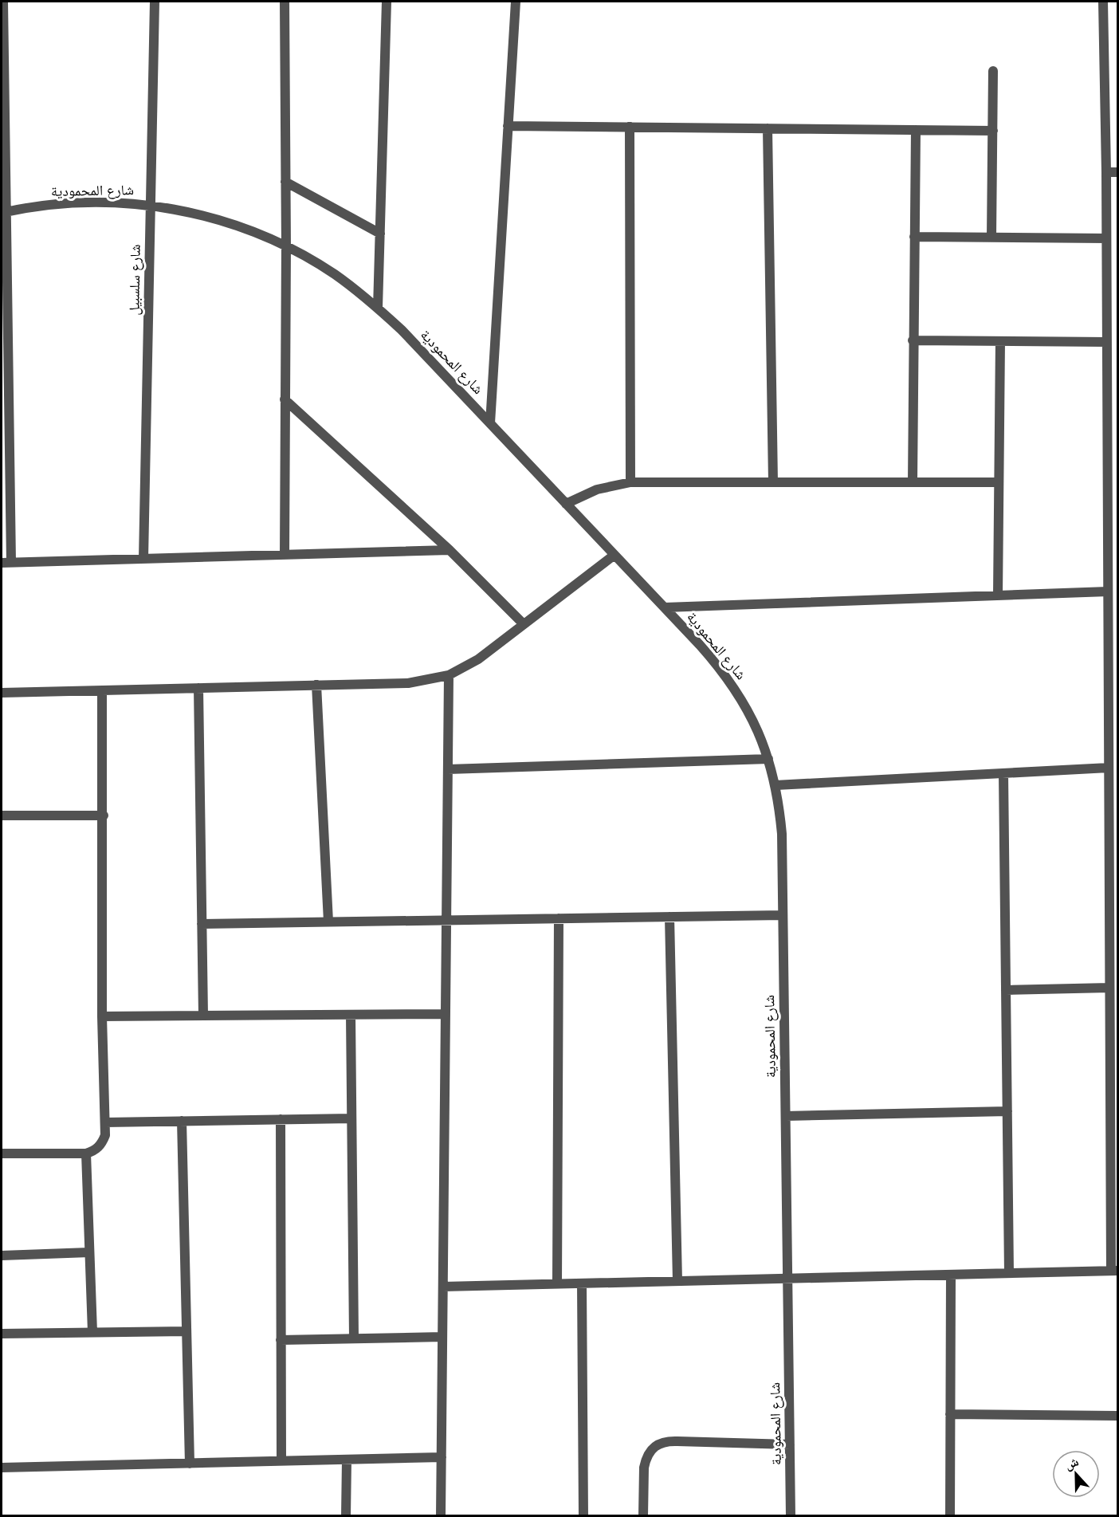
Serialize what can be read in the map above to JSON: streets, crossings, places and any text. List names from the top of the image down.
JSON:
{
  "streets": {
    "street": ["شارع المحمودية", "شارع سلسبيل"]
  },
  "crossings": [
    ["شارع المحمودية", "شارع سلسبيل"]
  ],
  "north": "top"
}
